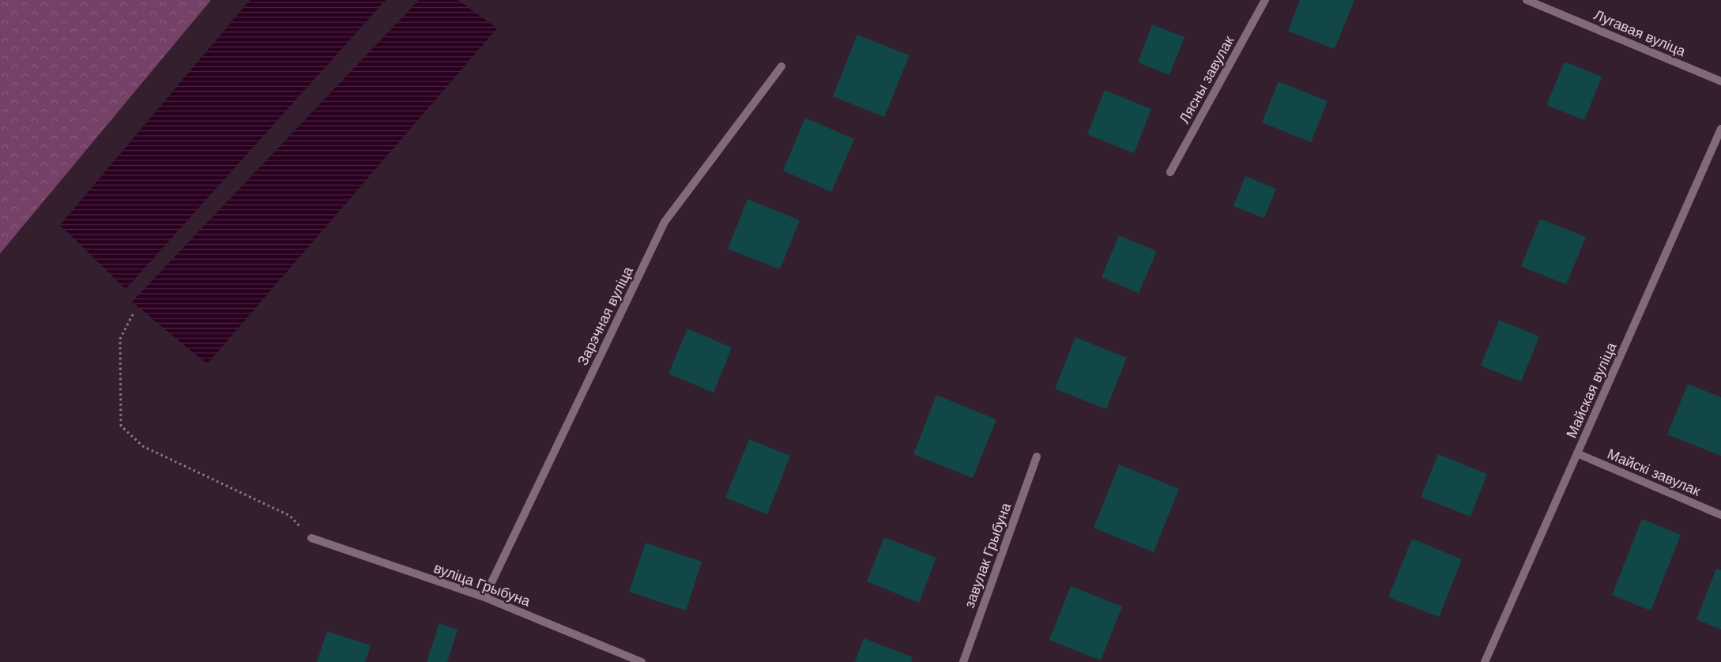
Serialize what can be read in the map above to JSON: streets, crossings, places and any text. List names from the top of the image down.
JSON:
{
  "streets": {
    "street": [
      "Лугавая вуліца",
      "Лясны завулак",
      "Зарэчная вуліца",
      "Майская вуліца",
      "Майскі завулак",
      "завулак Грыбуна",
      "вуліца Грыбуна"
    ]
  },
  "crossings": [
    ["Зарэчная вуліца", "вуліца Грыбуна"],
    ["Майская вуліца", "Майскі завулак"]
  ]
}
